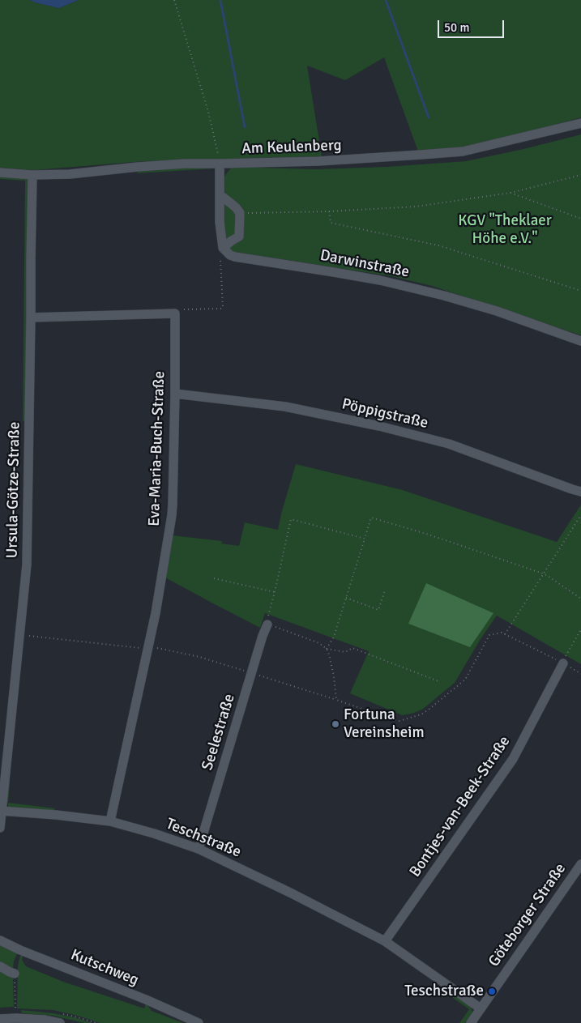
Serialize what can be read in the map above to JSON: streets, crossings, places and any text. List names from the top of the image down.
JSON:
{
  "streets": {
    "street": [
      "Am Keulenberg",
      "Darwinstraße",
      "Pöppigstraße",
      "Eva-Maria-Buch-Straße",
      "Ursula-Götze-Straße",
      "Seelestraße",
      "Bontjes-van-Beek-Straße",
      "Teschstraße",
      "Göteborger Straße",
      "Kutschweg"
    ]
  },
  "crossings": [
    ["Am Keulenberg", "Ursula-Götze-Straße"],
    ["Pöppigstraße", "Eva-Maria-Buch-Straße"],
    ["Eva-Maria-Buch-Straße", "Teschstraße"],
    ["Ursula-Götze-Straße", "Teschstraße"],
    ["Seelestraße", "Teschstraße"],
    ["Bontjes-van-Beek-Straße", "Teschstraße"],
    ["Teschstraße", "Göteborger Straße"]
  ],
  "parks": ["KGV \"Theklaer Höhe e.V.\""],
  "places": ["Fortuna Vereinsheim", "Teschstraße"],
  "scale_bar": "50 m"
}
